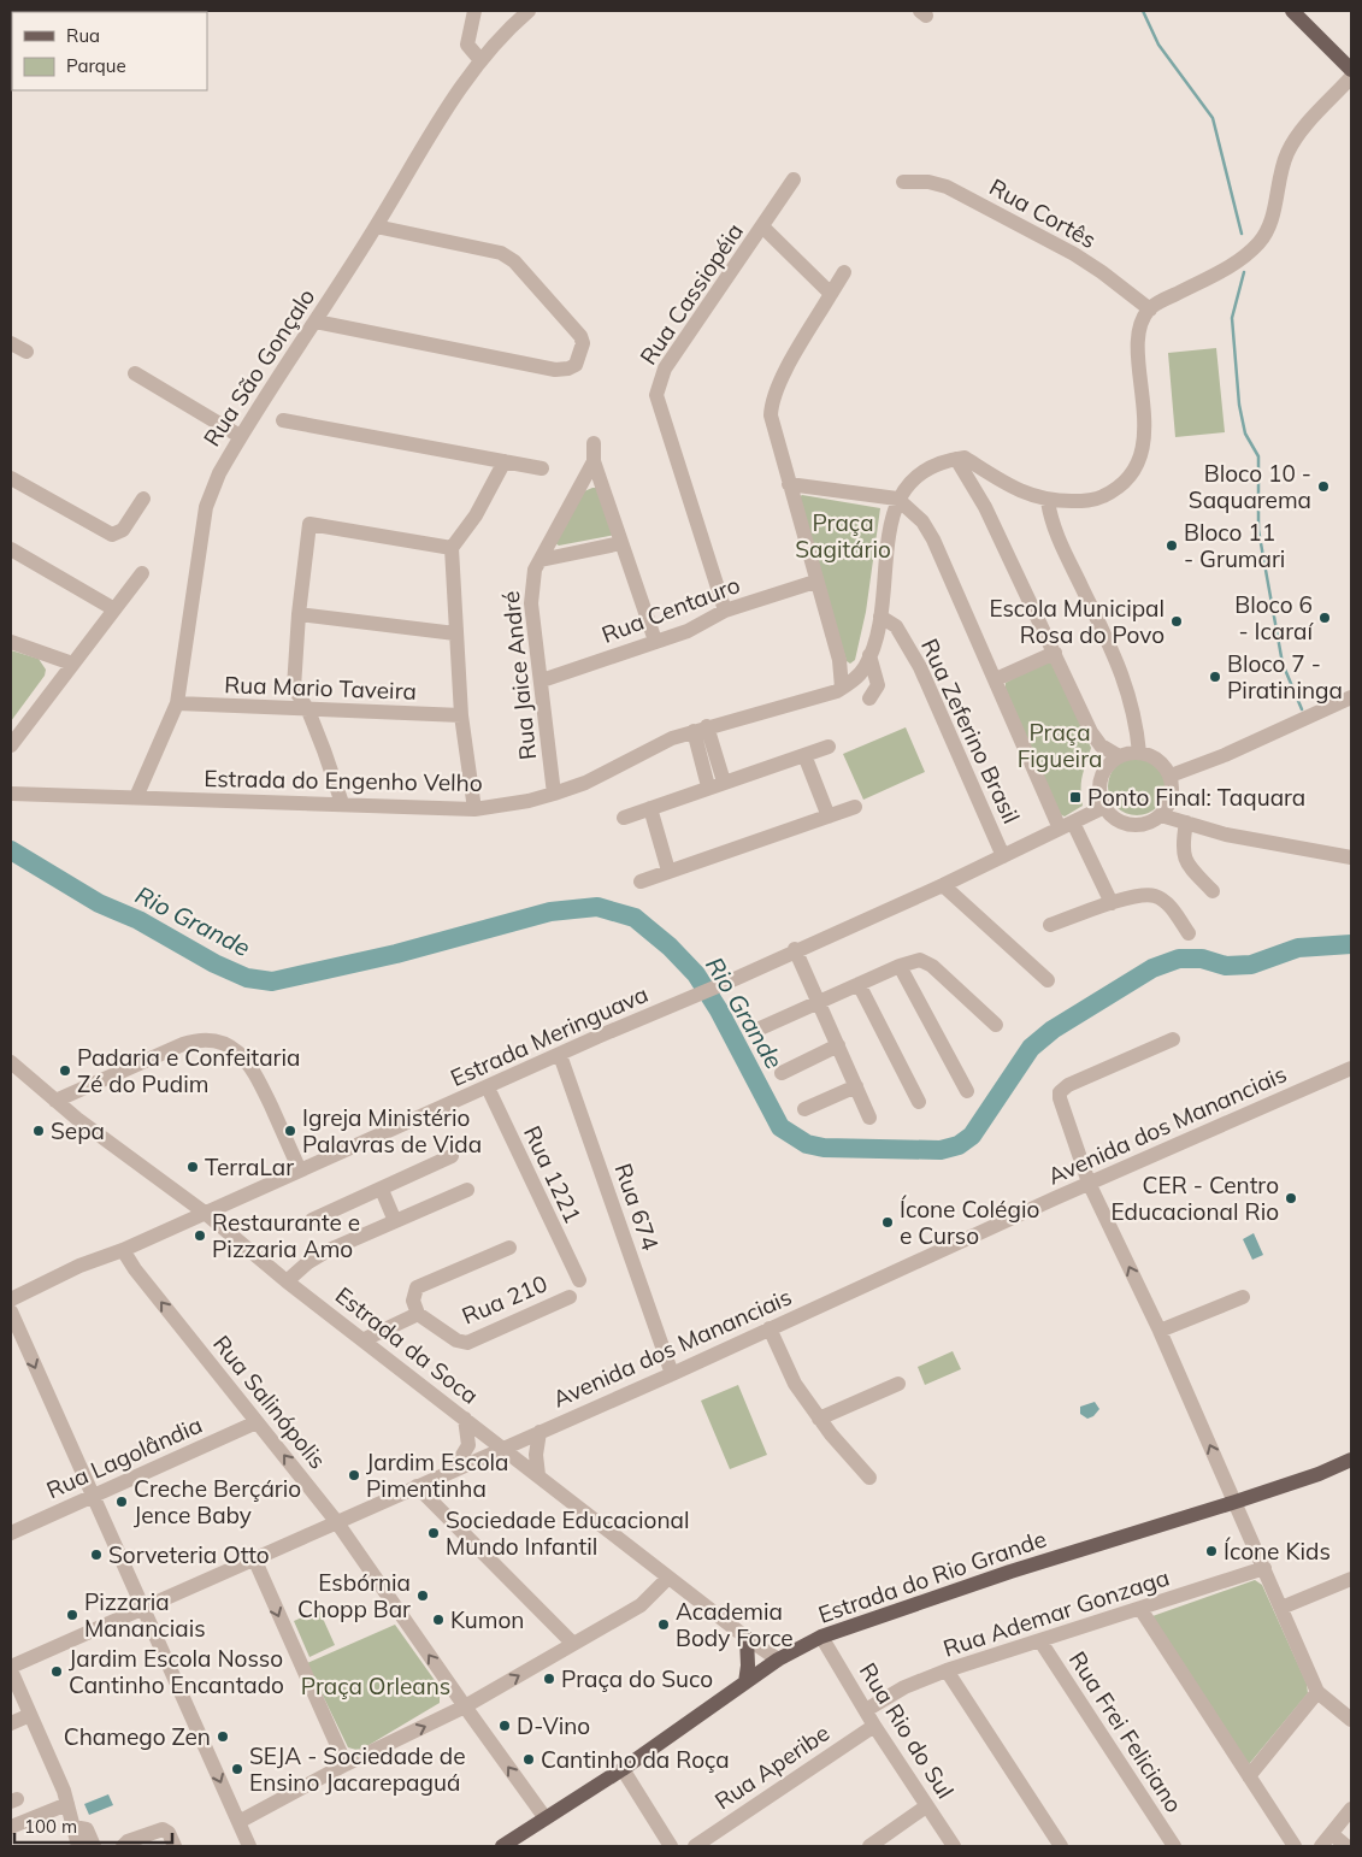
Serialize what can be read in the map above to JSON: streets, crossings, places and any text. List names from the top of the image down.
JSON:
{
  "streets": {
    "main road": ["Estrada do Rio Grande"],
    "street": [
      "Rua Cortês",
      "Rua Cassiopéia",
      "Rua São Gonçalo",
      "Rua Centauro",
      "Rua Jaice André",
      "Rua Mario Taveira",
      "Rua Zeferino Brasil",
      "Estrada do Engenho Velho",
      "Estrada Meringuava",
      "Avenida dos Mananciais",
      "Rua 1221",
      "Rua 674",
      "Rua 210",
      "Estrada da Soca",
      "Rua Salinópolis",
      "Rua Lagolândia",
      "Rua Ademar Gonzaga",
      "Rua Rio do Sul",
      "Rua Frei Feliciano",
      "Rua Aperibe"
    ]
  },
  "crossings": [
    ["Rua Cassiopéia", "Rua Centauro"],
    ["Rua São Gonçalo", "Rua Mario Taveira"],
    ["Rua São Gonçalo", "Estrada do Engenho Velho"],
    ["Rua Centauro", "Rua Jaice André"],
    ["Rua Jaice André", "Estrada do Engenho Velho"],
    ["Rua Zeferino Brasil", "Estrada do Engenho Velho"],
    ["Rua Zeferino Brasil", "Estrada Meringuava"],
    ["Estrada Meringuava", "Rua 1221"],
    ["Estrada Meringuava", "Rua 674"],
    ["Estrada Meringuava", "Estrada da Soca"],
    ["Estrada Meringuava", "Rua Salinópolis"],
    ["Avenida dos Mananciais", "Rua 674"],
    ["Avenida dos Mananciais", "Estrada da Soca"],
    ["Avenida dos Mananciais", "Rua Salinópolis"],
    ["Estrada da Soca", "Estrada do Rio Grande"],
    ["Rua Salinópolis", "Rua Lagolândia"],
    ["Rua Salinópolis", "Estrada do Rio Grande"],
    ["Estrada do Rio Grande", "Rua Rio do Sul"],
    ["Rua Ademar Gonzaga", "Rua Rio do Sul"],
    ["Rua Ademar Gonzaga", "Rua Frei Feliciano"],
    ["Rua Rio do Sul", "Rua Aperibe"]
  ],
  "water": ["Rio Grande"],
  "parks": ["Praça Sagitário", "Praça Figueira", "Praça Orleans"],
  "places": {
    "other": [
      "Bloco 10 - Saquarema",
      "Bloco 11 - Grumari",
      "Bloco 6 - Icaraí",
      "Escola Municipal Rosa do Povo",
      "Bloco 7 - Piratininga",
      "Padaria e Confeitaria Zé do Pudim",
      "Sepa",
      "Igreja Ministério Palavras de Vida",
      "TerraLar",
      "CER - Centro Educacional Rio",
      "Ícone Colégio e Curso",
      "Restaurante e Pizzaria Amo",
      "Jardim Escola Pimentinha",
      "Creche Berçário Jence Baby",
      "Sociedade Educacional Mundo Infantil",
      "Ícone Kids",
      "Sorveteria Otto",
      "Esbórnia Chopp Bar",
      "Pizzaria Mananciais",
      "Kumon",
      "Academia Body Force",
      "Jardim Escola Nosso Cantinho Encantado",
      "Praça do Suco",
      "D-Vino",
      "Chamego Zen",
      "Cantinho da Roça",
      "SEJA - Sociedade de Ensino Jacarepaguá"
    ],
    "transit": ["Ponto Final: Taquara"]
  },
  "legend": ["Rua", "Parque"],
  "scale_bar": "100 m"
}
